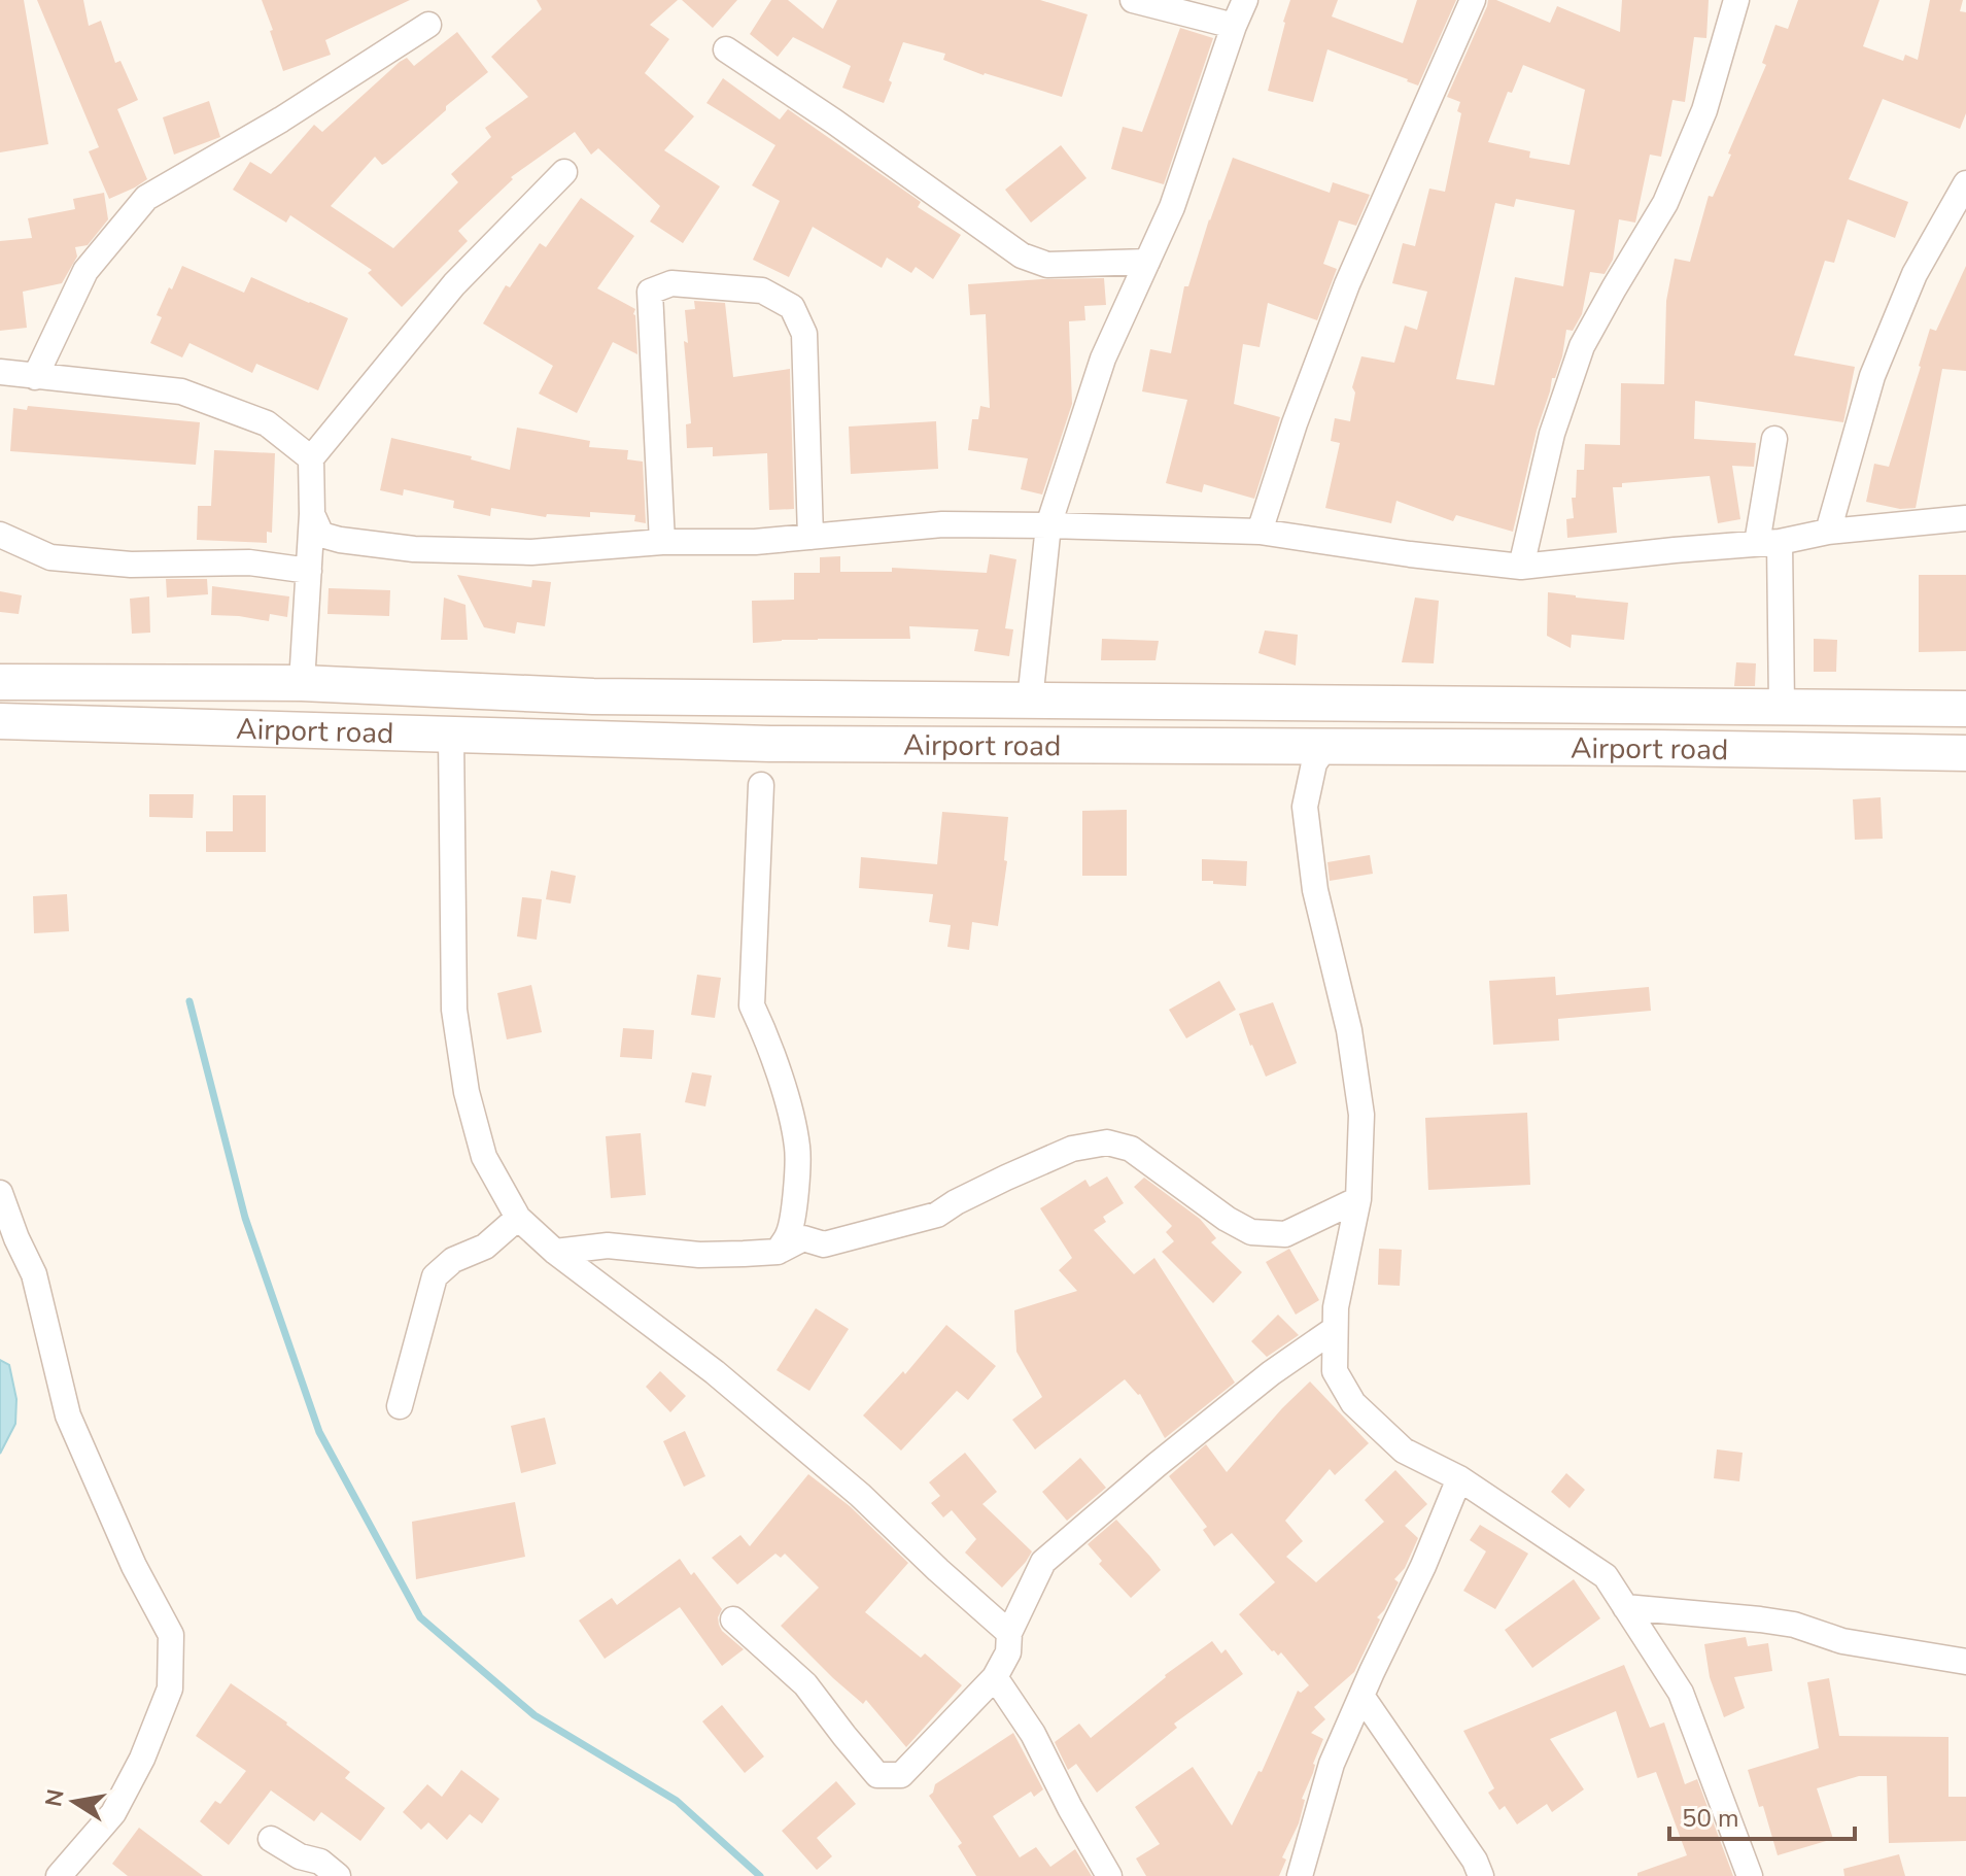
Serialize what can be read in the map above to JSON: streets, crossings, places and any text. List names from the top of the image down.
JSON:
{
  "streets": {
    "main road": ["Airport road"]
  },
  "scale_bar": "50 m",
  "north": "left"
}
